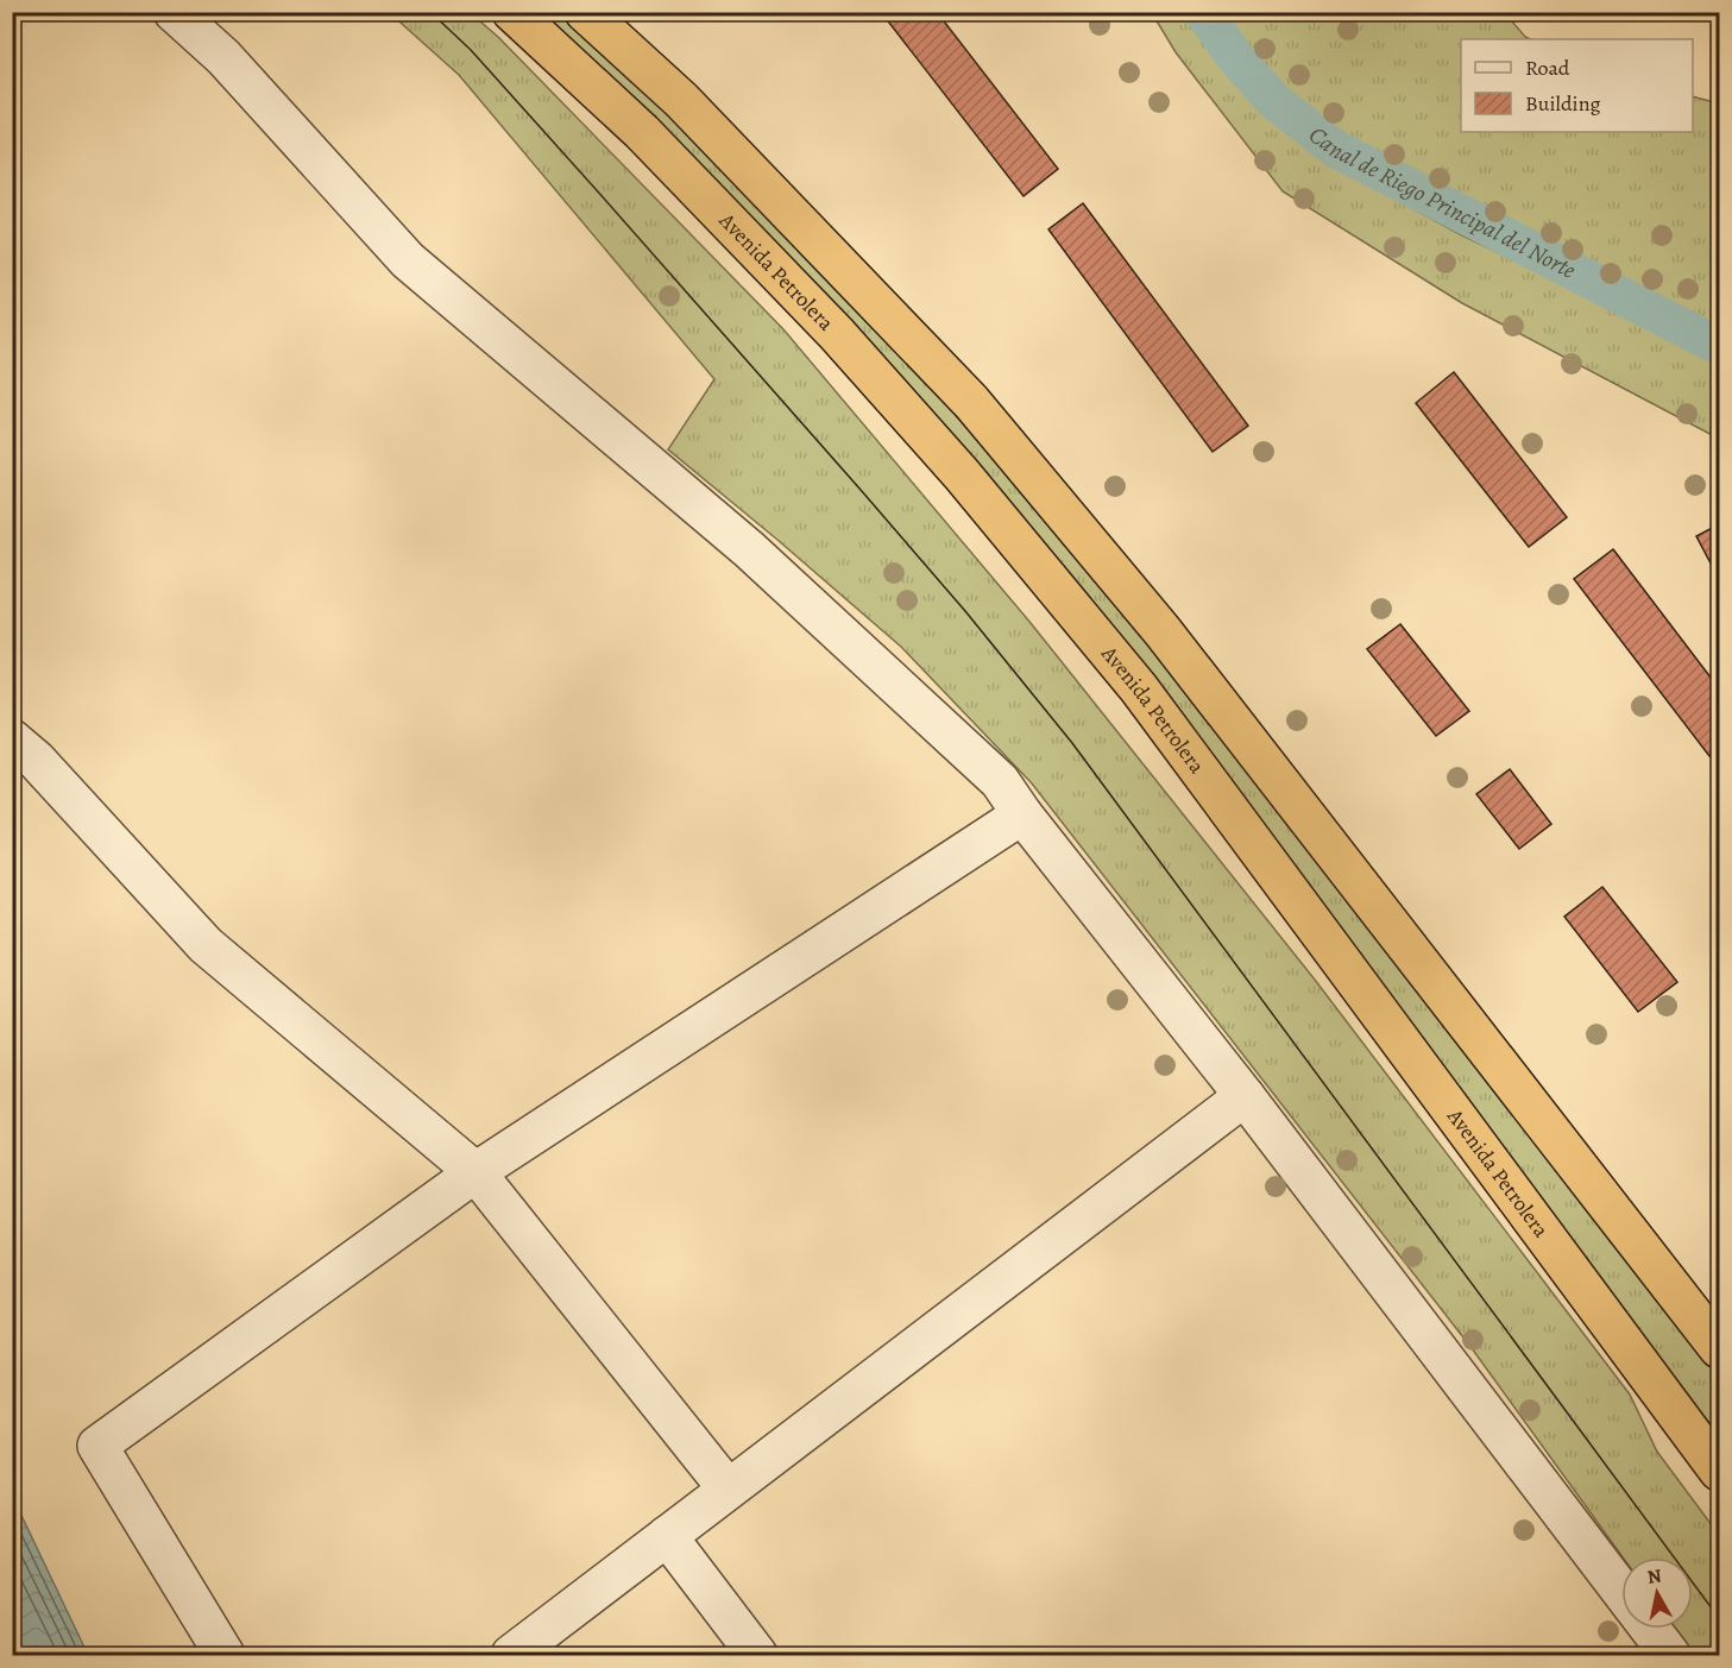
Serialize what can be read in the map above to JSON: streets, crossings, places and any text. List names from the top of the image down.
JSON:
{
  "streets": {
    "highway": ["Avenida Petrolera"]
  },
  "water": ["Canal de Riego Principal del Norte"],
  "legend": ["Road", "Building"],
  "north": "top"
}
